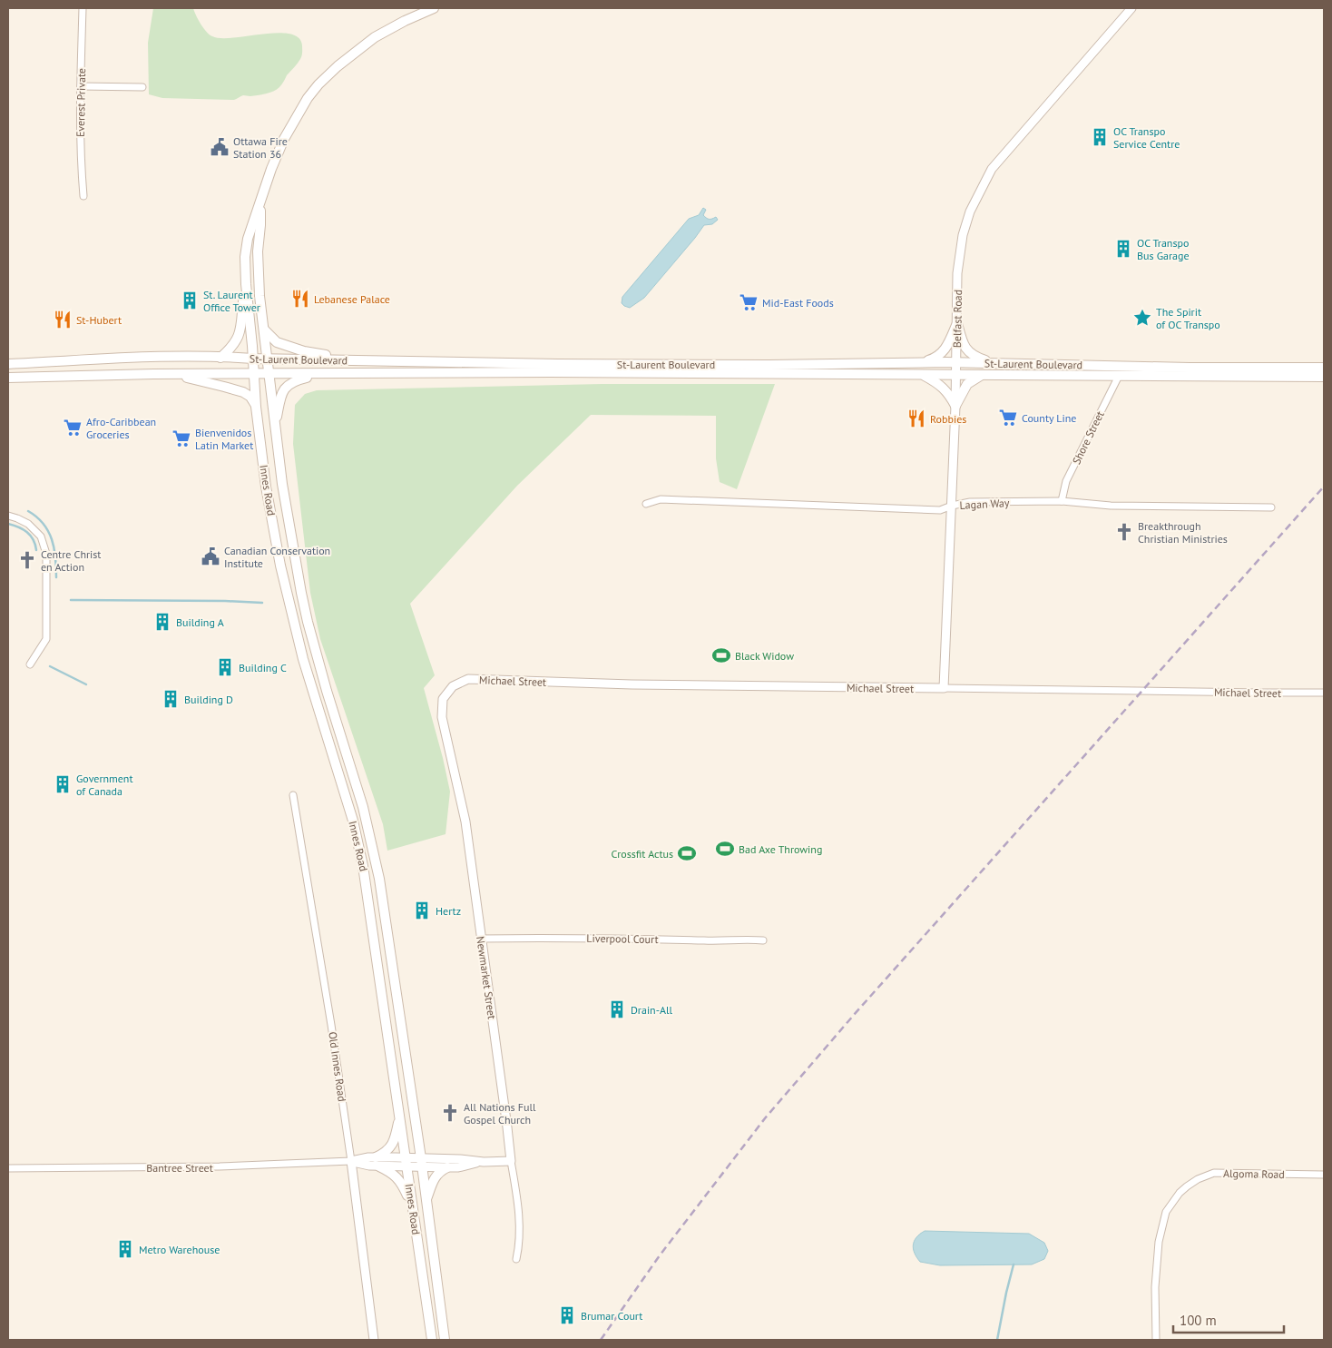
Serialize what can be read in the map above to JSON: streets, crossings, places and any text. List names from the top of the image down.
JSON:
{
  "streets": {
    "main road": ["St-Laurent Boulevard", "Innes Road"],
    "street": [
      "Everest Private",
      "Belfast Road",
      "Shore Street",
      "Lagan Way",
      "Michael Street",
      "Liverpool Court",
      "Newmarket Street",
      "Old Innes Road",
      "Bantree Street",
      "Algoma Road"
    ]
  },
  "crossings": [
    ["Belfast Road", "St-Laurent Boulevard"],
    ["Belfast Road", "Lagan Way"],
    ["Belfast Road", "Michael Street"],
    ["St-Laurent Boulevard", "Shore Street"],
    ["St-Laurent Boulevard", "Innes Road"],
    ["Shore Street", "Lagan Way"],
    ["Innes Road", "Bantree Street"],
    ["Michael Street", "Newmarket Street"],
    ["Liverpool Court", "Newmarket Street"],
    ["Newmarket Street", "Bantree Street"],
    ["Old Innes Road", "Bantree Street"]
  ],
  "places": {
    "building": [
      "OC Transpo Service Centre",
      "OC Transpo Bus Garage",
      "St. Laurent Office Tower",
      "Building A",
      "Building C",
      "Building D",
      "Government of Canada",
      "Hertz",
      "Drain-All",
      "Metro Warehouse",
      "Brumar Court"
    ],
    "public building": ["Ottawa Fire Station 36", "Canadian Conservation Institute"],
    "restaurant": ["Lebanese Palace", "St-Hubert", "Robbies"],
    "supermarket": [
      "Mid-East Foods",
      "County Line",
      "Afro-Caribbean Groceries",
      "Bienvenidos Latin Market"
    ],
    "place": ["The Spirit of OC Transpo"],
    "church": ["Breakthrough Christian Ministries", "Centre Christ en Action", "All Nations Full Gospel Church"],
    "sports": ["Black Widow", "Bad Axe Throwing", "Crossfit Actus"]
  },
  "scale_bar": "100 m"
}
